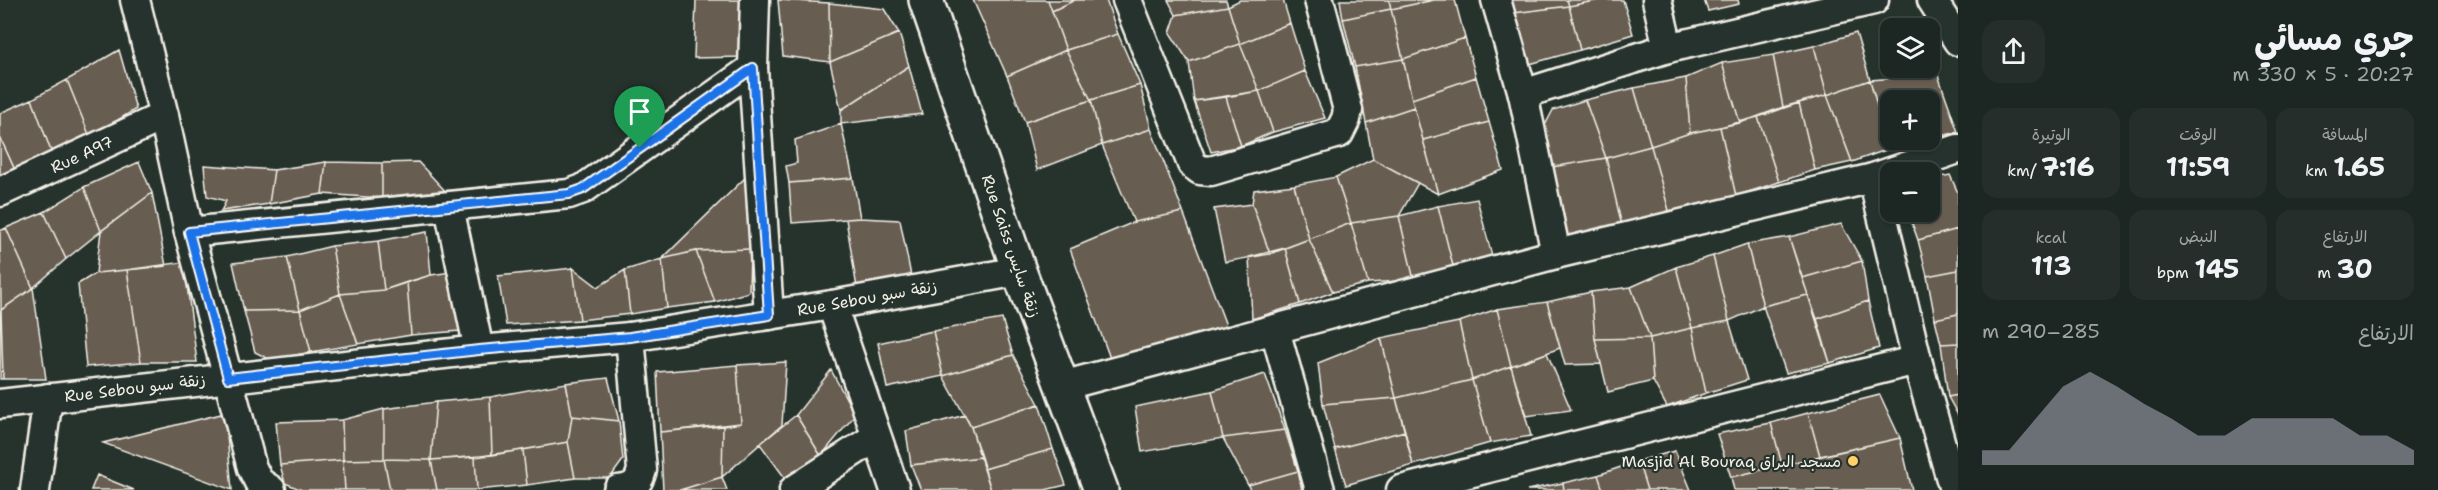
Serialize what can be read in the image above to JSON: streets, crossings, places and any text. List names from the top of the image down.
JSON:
{
  "streets": {
    "street": ["Rue A97", "Rue Saiss زنقة سايس", "Rue Sebou زنقة سبو"]
  },
  "crossings": [
    ["Rue Saiss زنقة سايس", "Rue Sebou زنقة سبو"]
  ],
  "places": ["Masjid Al Bouraq مسجد البراق"],
  "page": {
    "heading": ["جري مسائي", "20:27 · 5 × 330 m"],
    "map_buttons": ["+", "−"],
    "stats": [
      ["المسافة", "1.65 km"],
      ["الوقت", "11:59"],
      ["الوتيرة", "7:16 /km"],
      ["الارتفاع", "30 m"],
      ["النبض", "145 bpm"],
      ["kcal", "113"]
    ],
    "chart": ["الارتفاع", "285–290 m"]
  }
}
